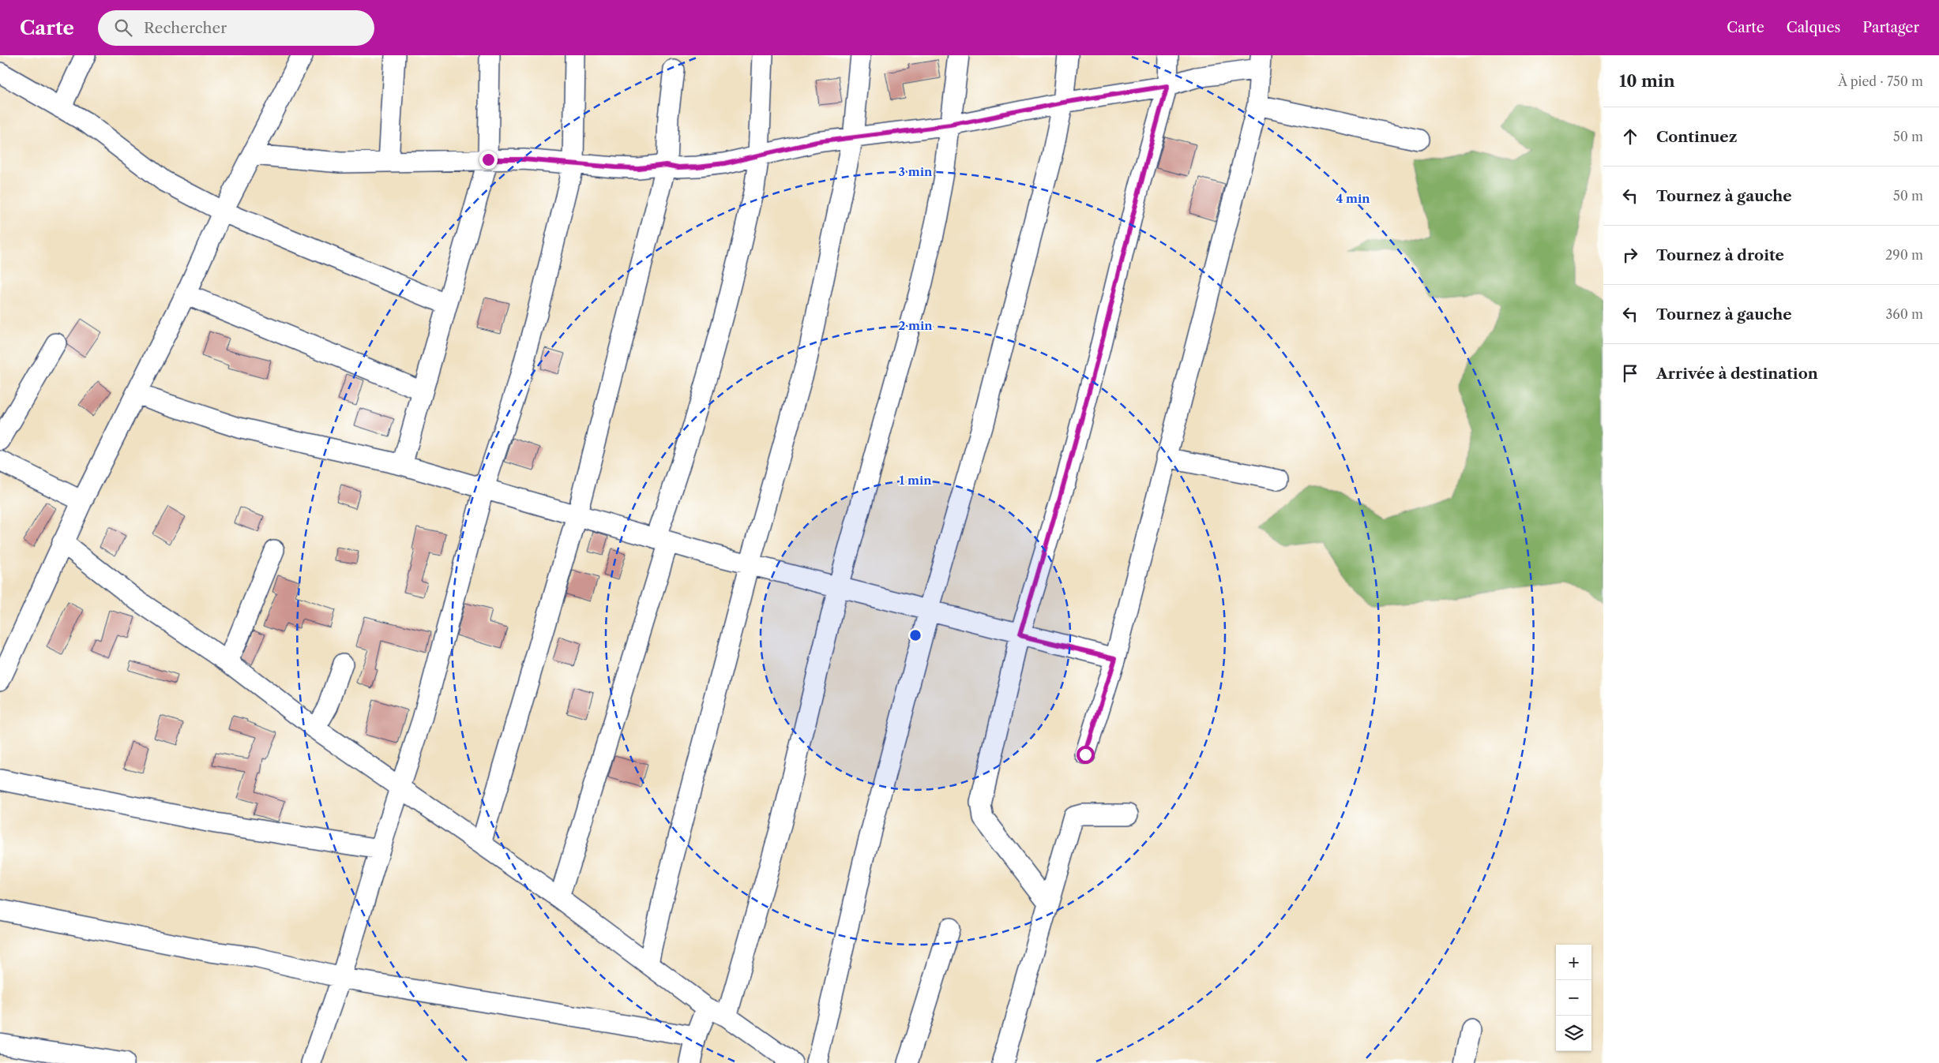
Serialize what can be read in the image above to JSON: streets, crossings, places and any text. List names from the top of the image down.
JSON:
{
  "page": {
    "header": "Carte",
    "search": "Rechercher",
    "nav": ["Carte", "Calques", "Partager"],
    "heading": ["10 min", "À pied · 750 m"],
    "list": [
      ["Continuez", "50 m"],
      ["Tournez à gauche", "50 m"],
      ["Tournez à droite", "290 m"],
      ["Tournez à gauche", "360 m"],
      "Arrivée à destination"
    ],
    "map_buttons": ["+", "−"]
  },
  "rings": [
    "3 min",
    "4 min",
    "2 min",
    "1 min"
  ]
}
